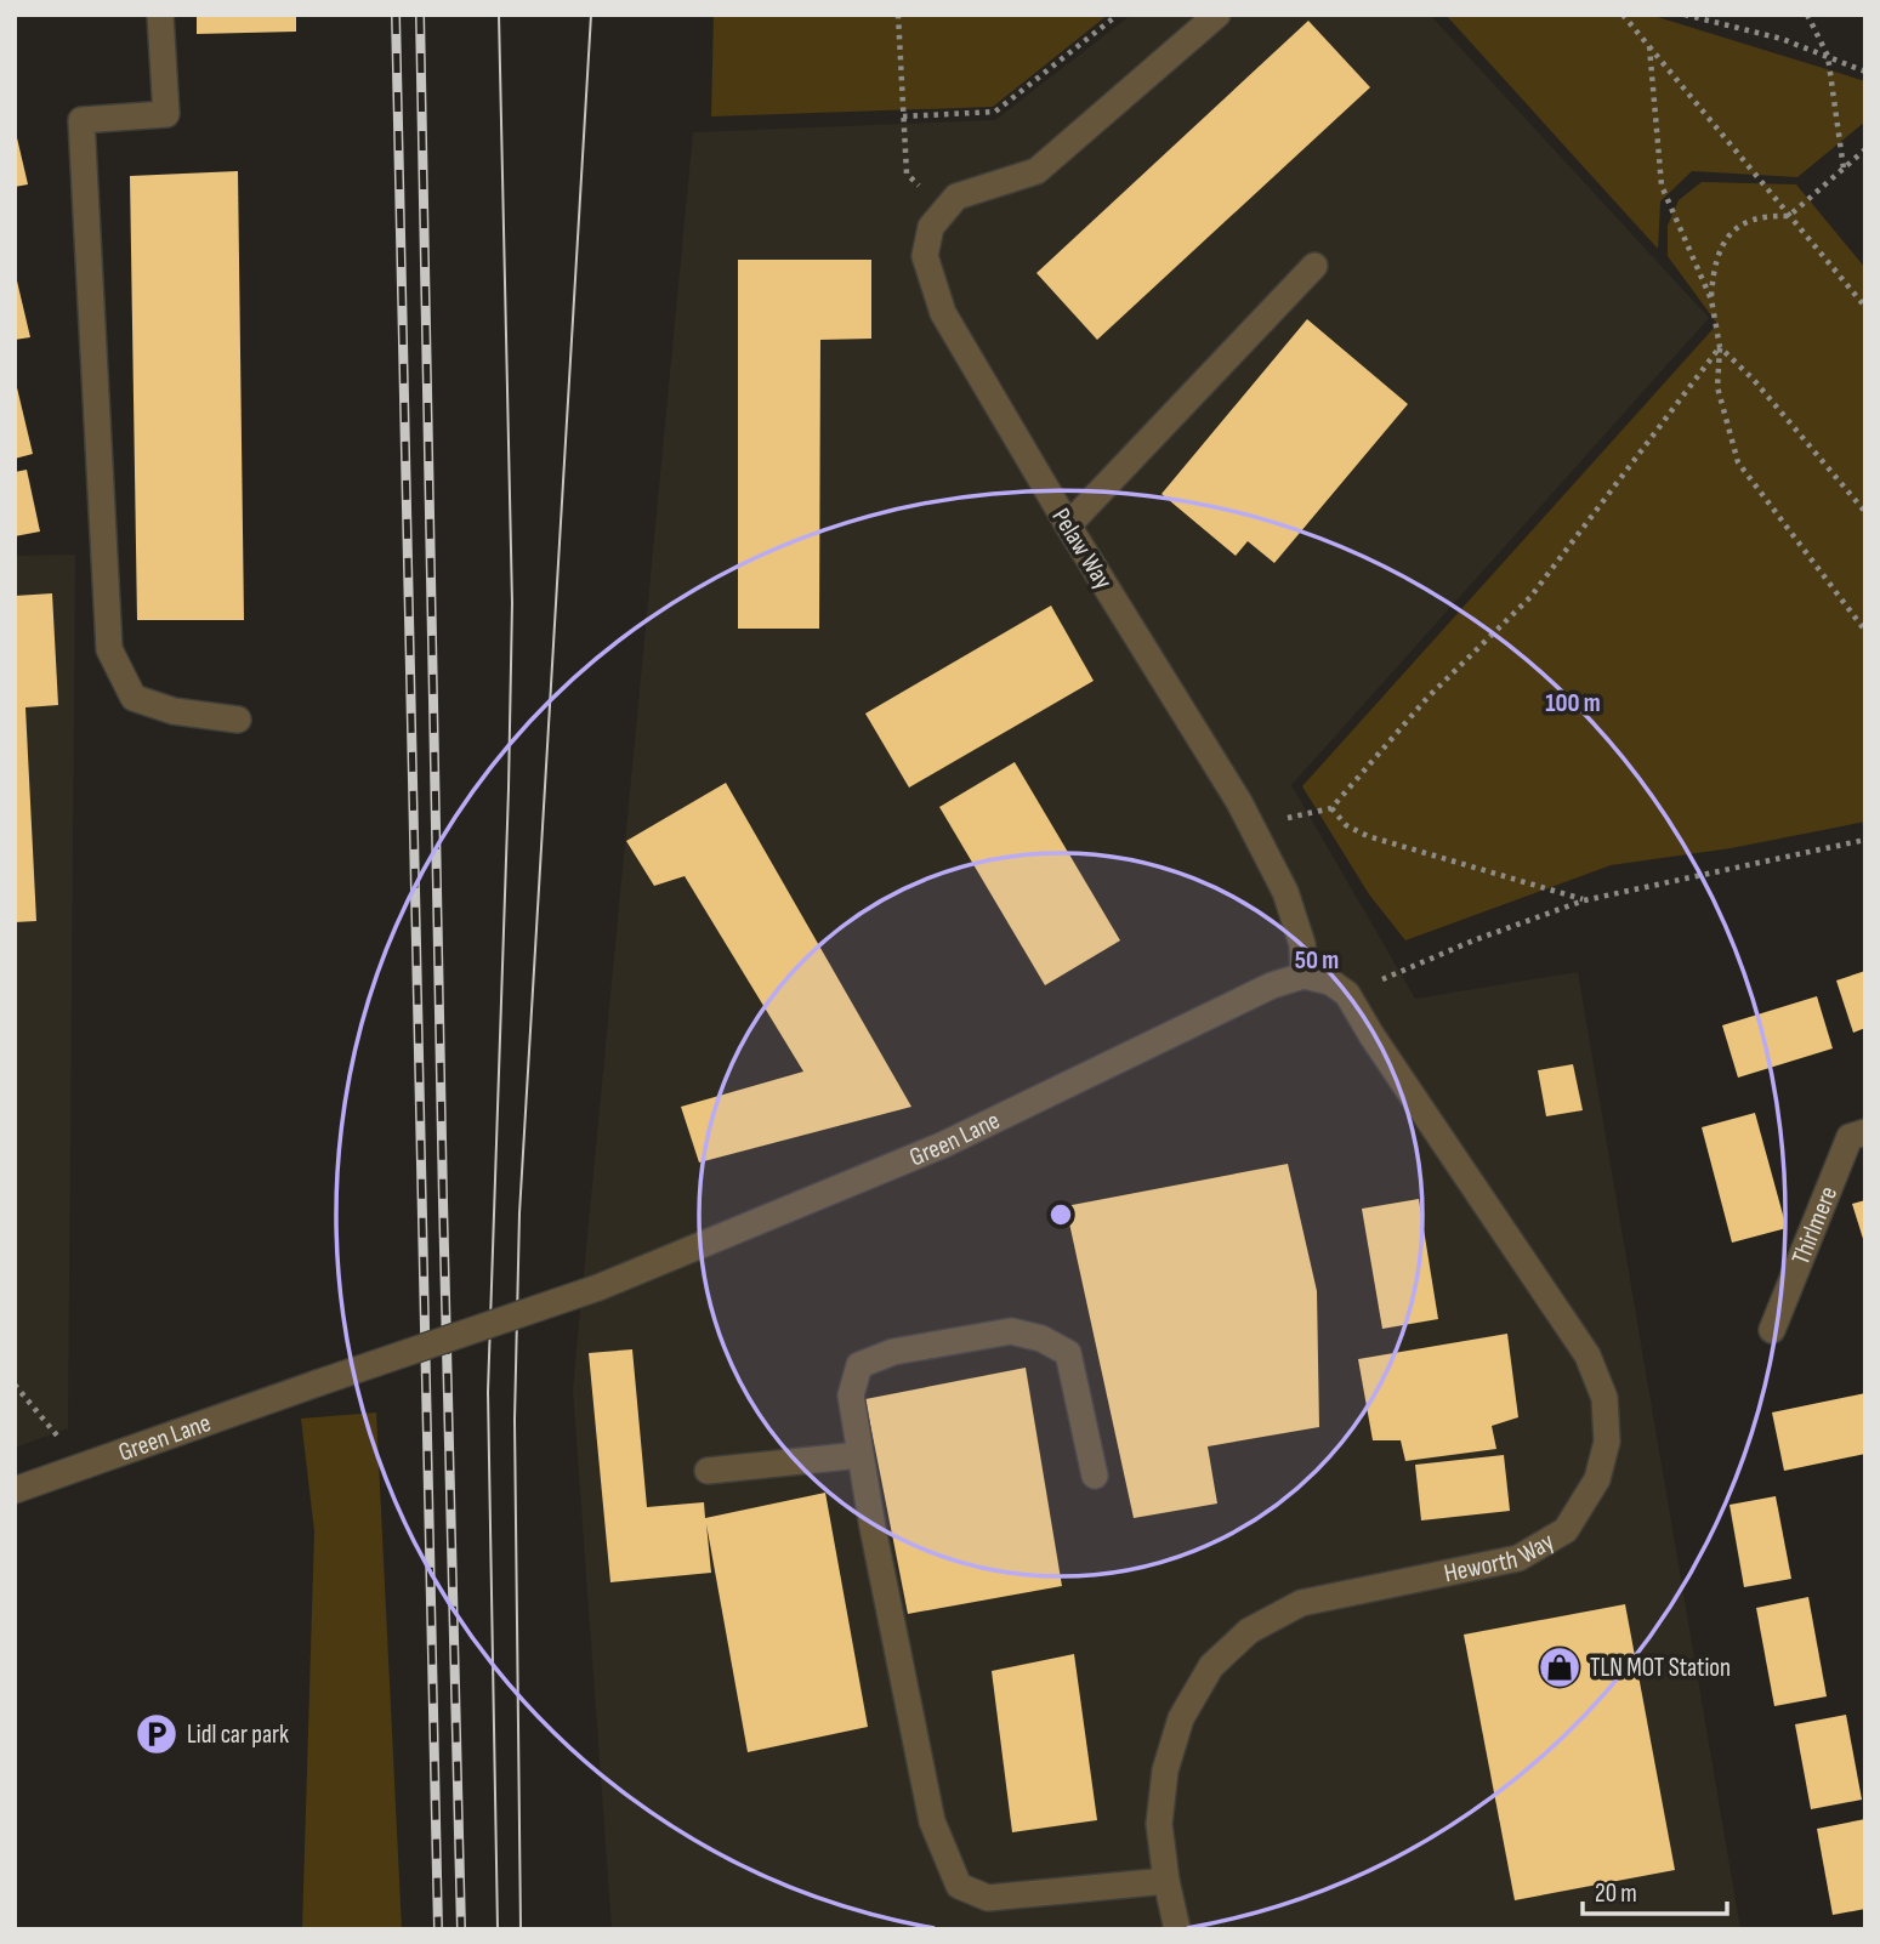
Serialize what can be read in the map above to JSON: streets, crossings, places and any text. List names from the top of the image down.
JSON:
{
  "streets": {
    "street": [
      "Pelaw Way",
      "Green Lane",
      "Thirlmere",
      "Heworth Way"
    ]
  },
  "crossings": [
    ["Pelaw Way", "Green Lane"]
  ],
  "places": {
    "shop": ["TLN MOT Station"],
    "parking": ["Lidl car park"]
  },
  "scale_bar": "20 m",
  "rings": ["100 m", "50 m"]
}
